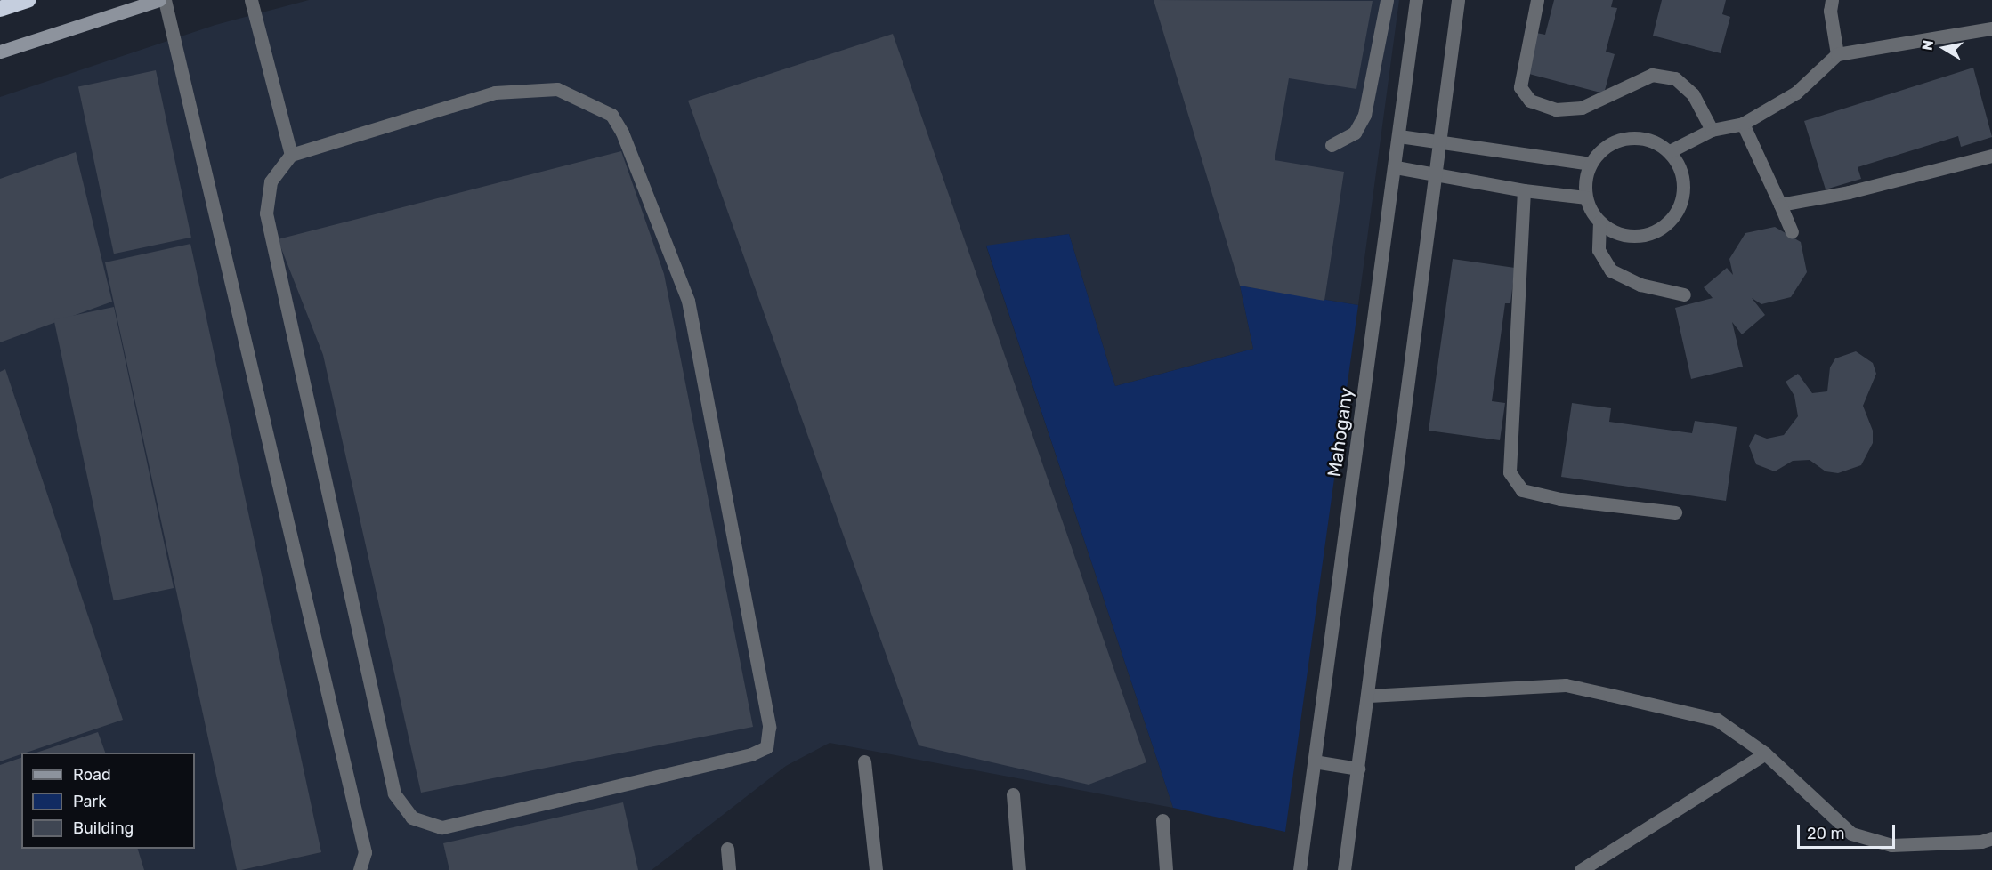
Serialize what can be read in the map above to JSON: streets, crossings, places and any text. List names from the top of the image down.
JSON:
{
  "streets": {
    "street": ["Mahogany"]
  },
  "legend": ["Road", "Park", "Building"],
  "scale_bar": "20 m",
  "north": "left"
}
